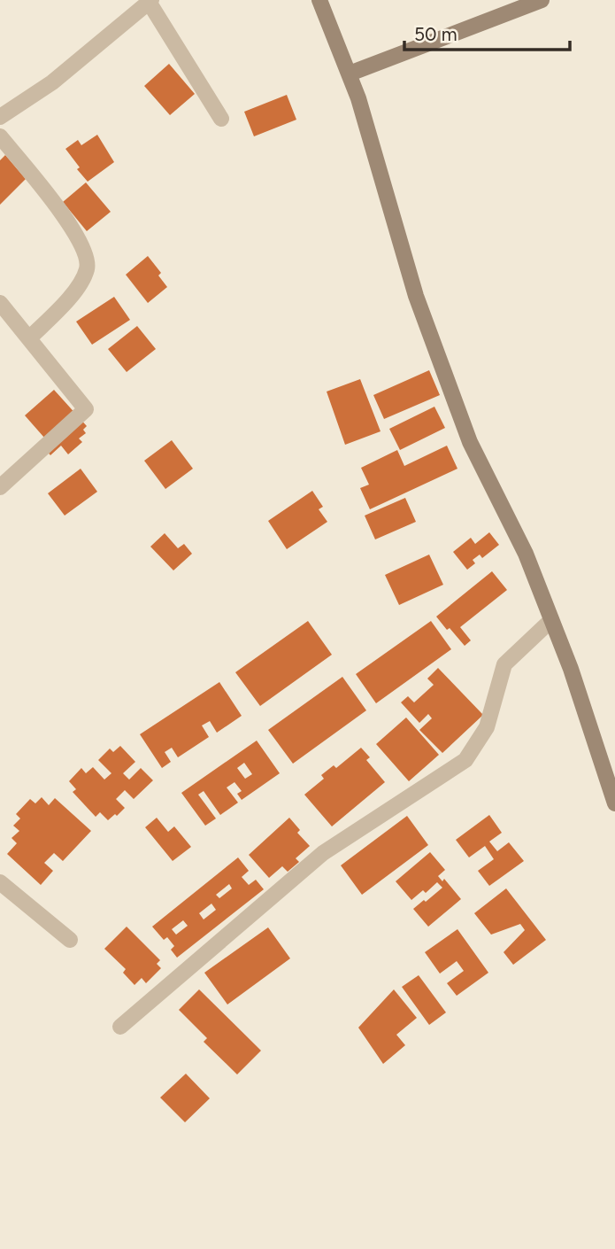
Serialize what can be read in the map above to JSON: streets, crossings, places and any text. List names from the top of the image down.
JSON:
{
  "scale_bar": "50 m"
}
